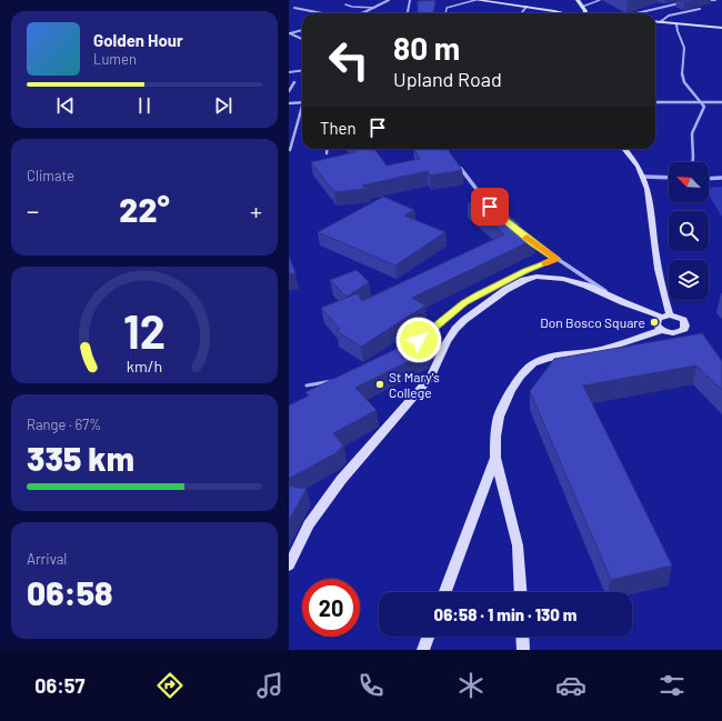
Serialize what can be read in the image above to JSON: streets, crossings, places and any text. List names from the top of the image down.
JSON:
{
  "places": ["Don Bosco Square", "St Mary's College"],
  "north": "top left",
  "page": {
    "turn": ["80 m", "Upland Road"],
    "song": ["Golden Hour", "Lumen"],
    "then": "Then",
    "tile": [
      "Climate",
      ["Range · 67%", "335 km"],
      ["Arrival", "06:58"]
    ],
    "heat": ["−", "22°", "+"],
    "limit": "20",
    "trip": "06:58 · 1 min · 130 m",
    "tabs": "06:57",
    "gauge": ["12", "km/h"]
  }
}
